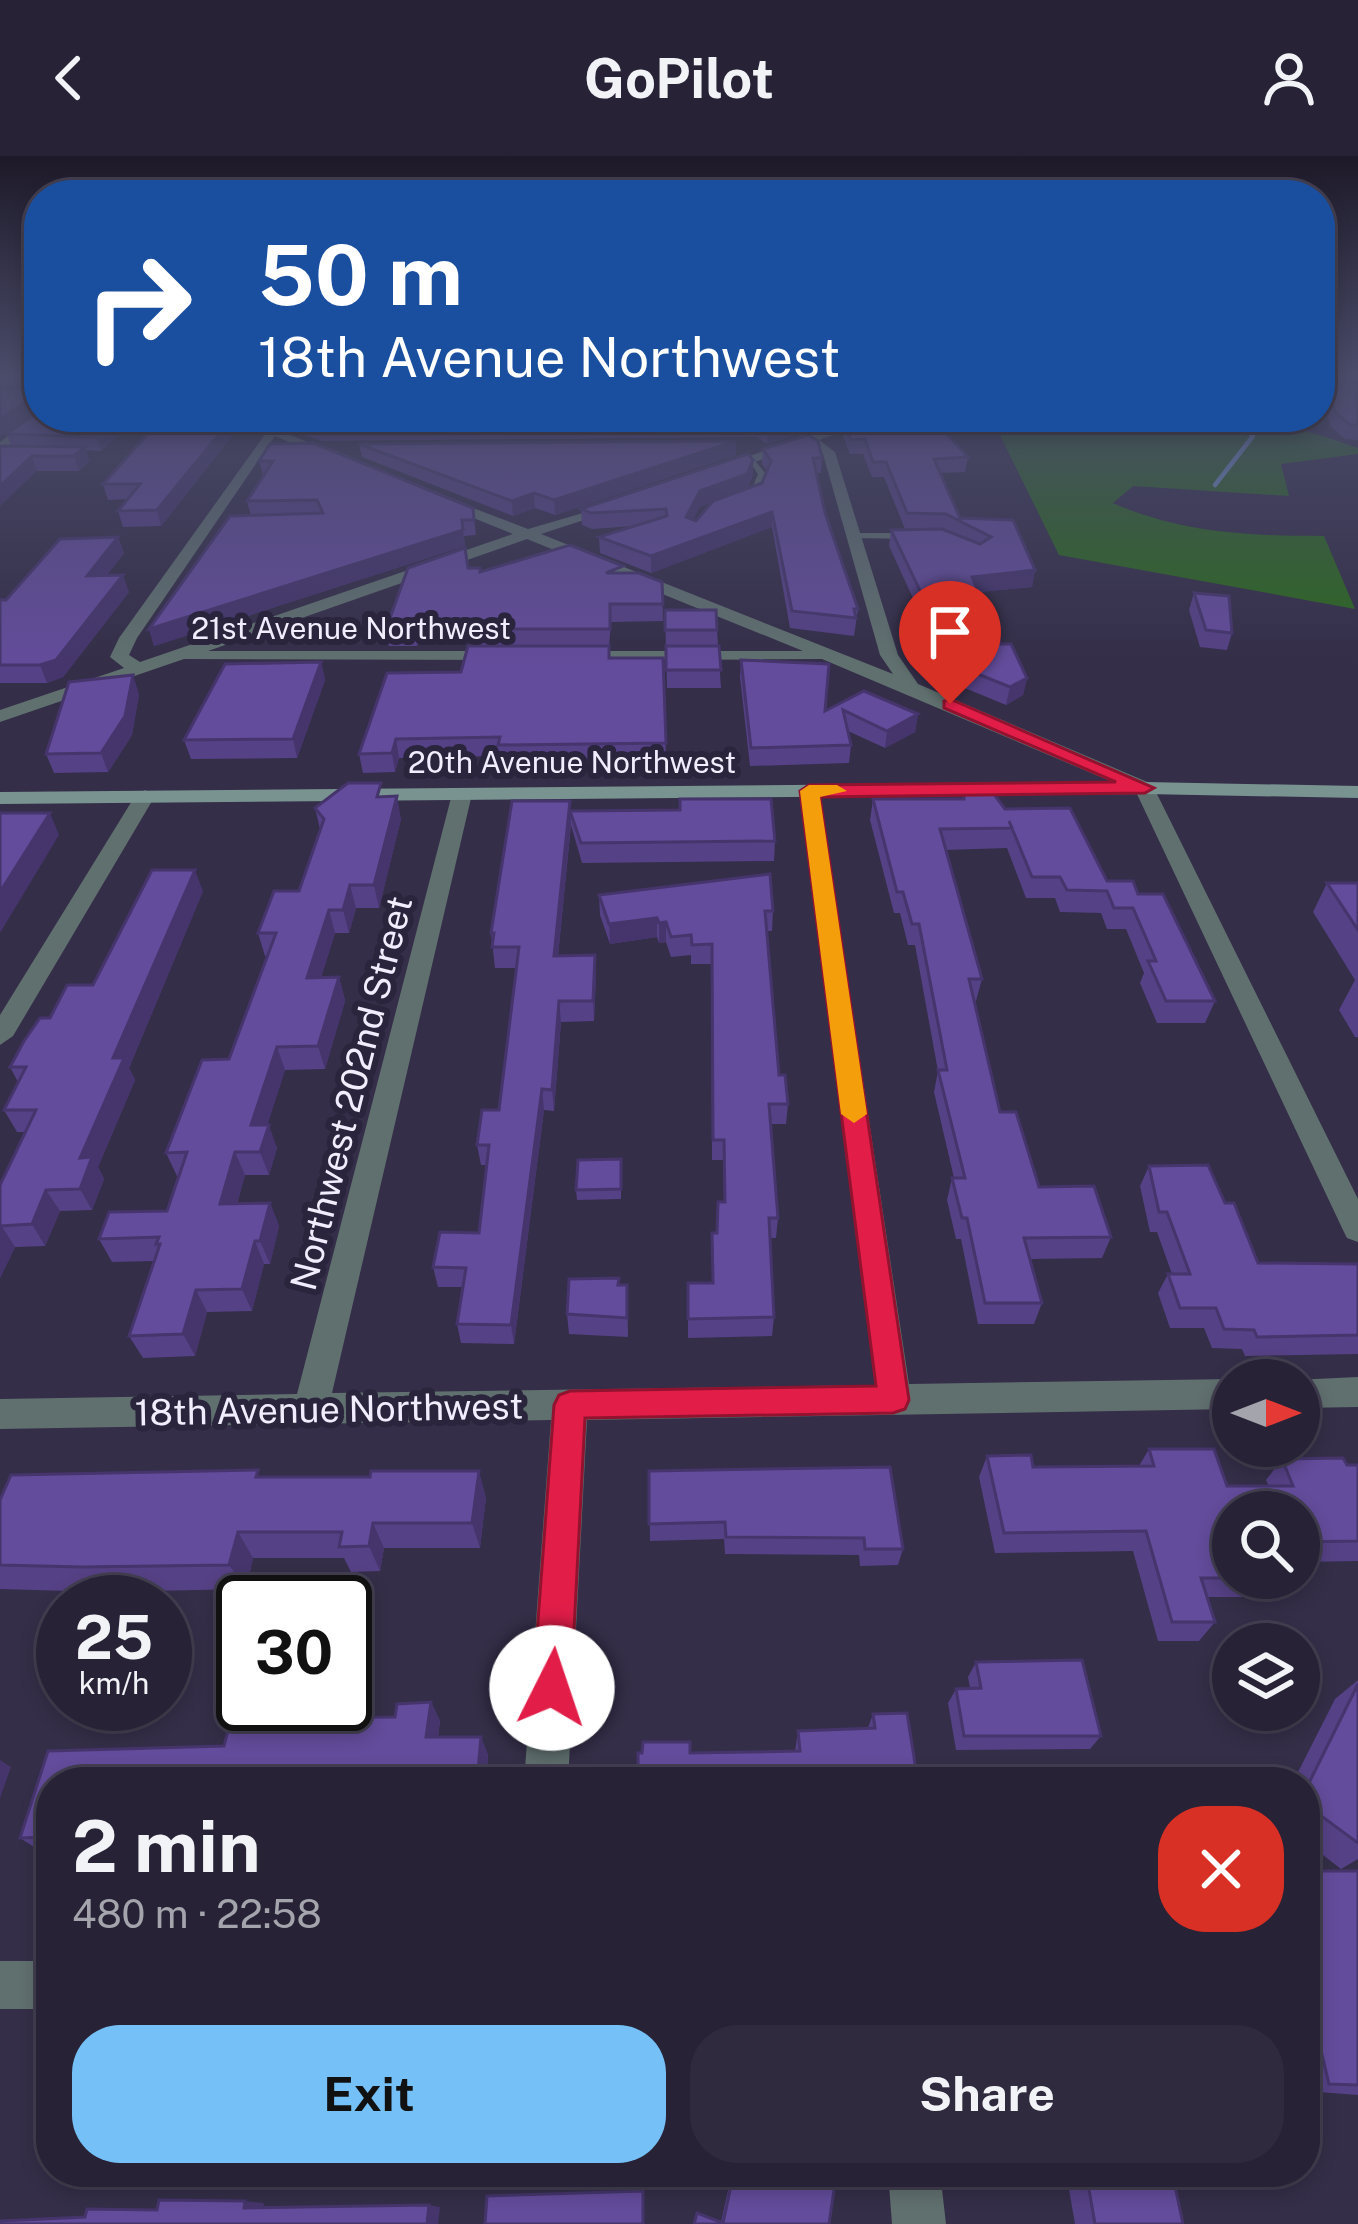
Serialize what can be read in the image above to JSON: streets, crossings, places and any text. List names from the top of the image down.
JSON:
{
  "streets": {
    "street": [
      "21st Avenue Northwest",
      "20th Avenue Northwest",
      "Northwest 202nd Street",
      "18th Avenue Northwest"
    ]
  },
  "crossings": [
    ["20th Avenue Northwest", "Northwest 202nd Street"],
    ["Northwest 202nd Street", "18th Avenue Northwest"]
  ],
  "north": "right",
  "page": {
    "header": "GoPilot",
    "turn": ["50 m", "18th Avenue Northwest"],
    "speed": "25 km/h",
    "limit": "30",
    "heading": ["2 min", "480 m · 22:58"],
    "buttons": ["Exit", "Share"]
  }
}
